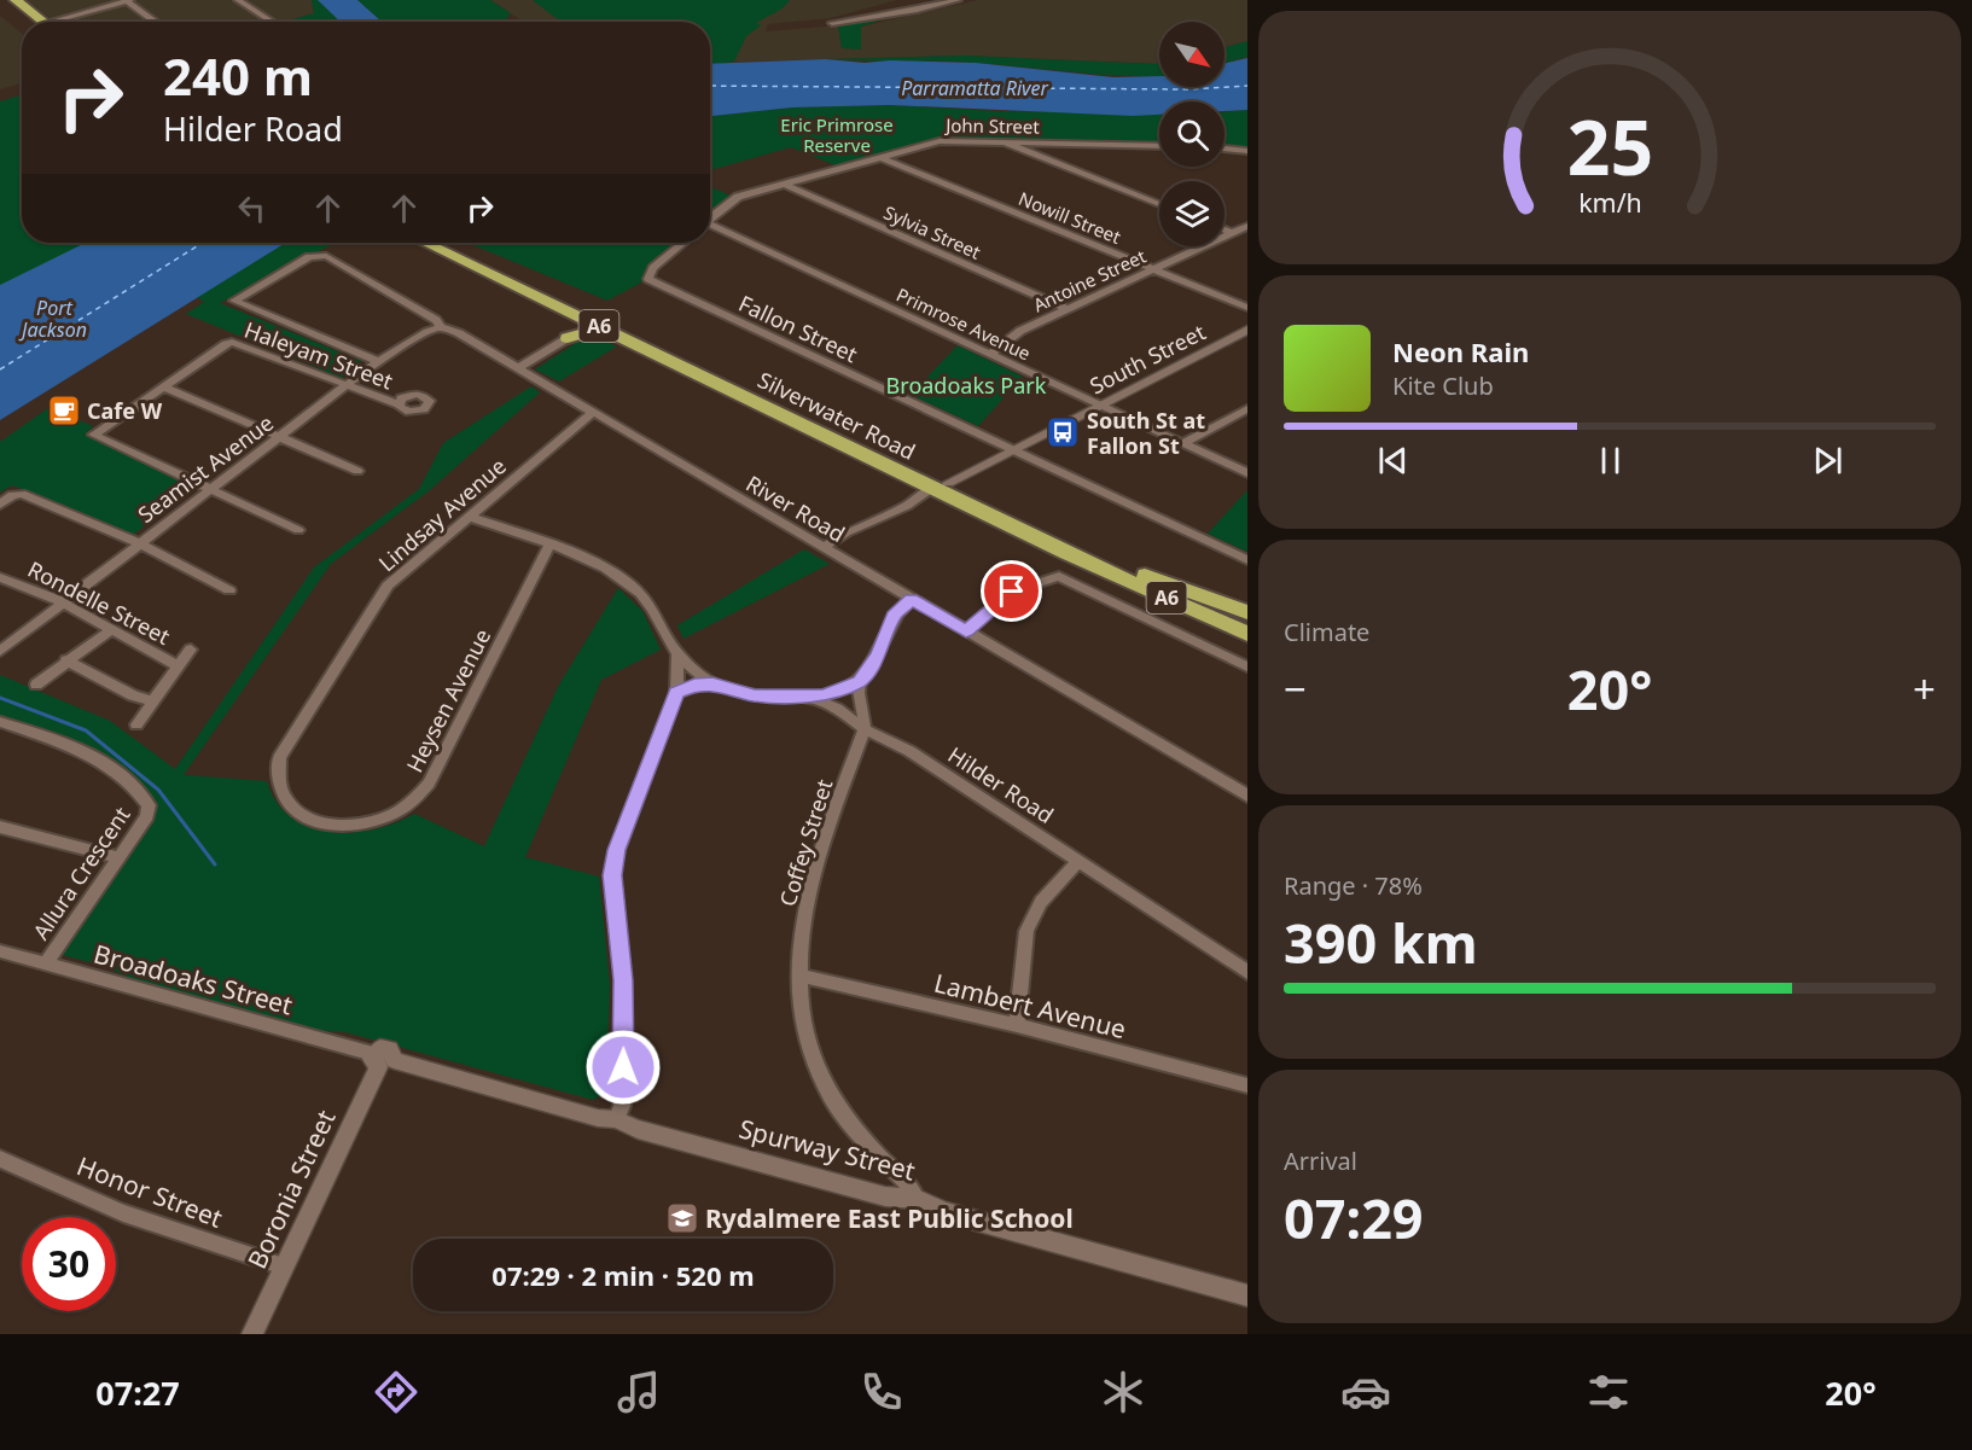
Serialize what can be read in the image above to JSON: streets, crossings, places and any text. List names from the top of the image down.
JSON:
{
  "streets": {
    "highway": ["A6", "Silverwater Road"],
    "street": [
      "John Street",
      "Nowill Street",
      "Sylvia Street",
      "Antoine Street",
      "Primrose Avenue",
      "Fallon Street",
      "Haleyam Street",
      "South Street",
      "Seamist Avenue",
      "River Road",
      "Lindsay Avenue",
      "Rondelle Street",
      "Heysen Avenue",
      "Hilder Road",
      "Coffey Street",
      "Allura Crescent",
      "Broadoaks Street",
      "Lambert Avenue",
      "Spurway Street",
      "Boronia Street",
      "Honor Street"
    ]
  },
  "crossings": [
    ["John Street", "Nowill Street"],
    ["John Street", "Sylvia Street"],
    ["Nowill Street", "Antoine Street"],
    ["Sylvia Street", "Antoine Street"],
    ["Antoine Street", "Primrose Avenue"],
    ["Primrose Avenue", "South Street"],
    ["Fallon Street", "South Street"],
    ["Haleyam Street", "Seamist Avenue"],
    ["South Street", "Silverwater Road"],
    ["South Street", "River Road"],
    ["Seamist Avenue", "River Road"],
    ["Seamist Avenue", "Rondelle Street"],
    ["River Road", "Lindsay Avenue"],
    ["Lindsay Avenue", "Heysen Avenue"],
    ["Lindsay Avenue", "Hilder Road"],
    ["Heysen Avenue", "Hilder Road"],
    ["Hilder Road", "Coffey Street"],
    ["Coffey Street", "Lambert Avenue"],
    ["Coffey Street", "Spurway Street"],
    ["Allura Crescent", "Broadoaks Street"],
    ["Broadoaks Street", "Spurway Street"],
    ["Broadoaks Street", "Boronia Street"],
    ["Spurway Street", "Boronia Street"],
    ["Boronia Street", "Honor Street"]
  ],
  "water": ["Parramatta River", "Port Jackson"],
  "parks": ["Eric Primrose Reserve", "Broadoaks Park"],
  "places": {
    "cafe": ["Cafe W"],
    "bus stop": ["South St at Fallon St"],
    "school or university": ["Rydalmere East Public School"]
  },
  "north": "bottom right",
  "page": {
    "turn": ["240 m", "Hilder Road"],
    "song": ["Neon Rain", "Kite Club"],
    "tile": [
      "Climate",
      ["Range · 78%", "390 km"],
      ["Arrival", "07:29"]
    ],
    "heat": ["−", "20°", "+"],
    "limit": "30",
    "trip": "07:29 · 2 min · 520 m",
    "tabs": ["07:27", "20°"],
    "gauge": ["25", "km/h"]
  }
}
